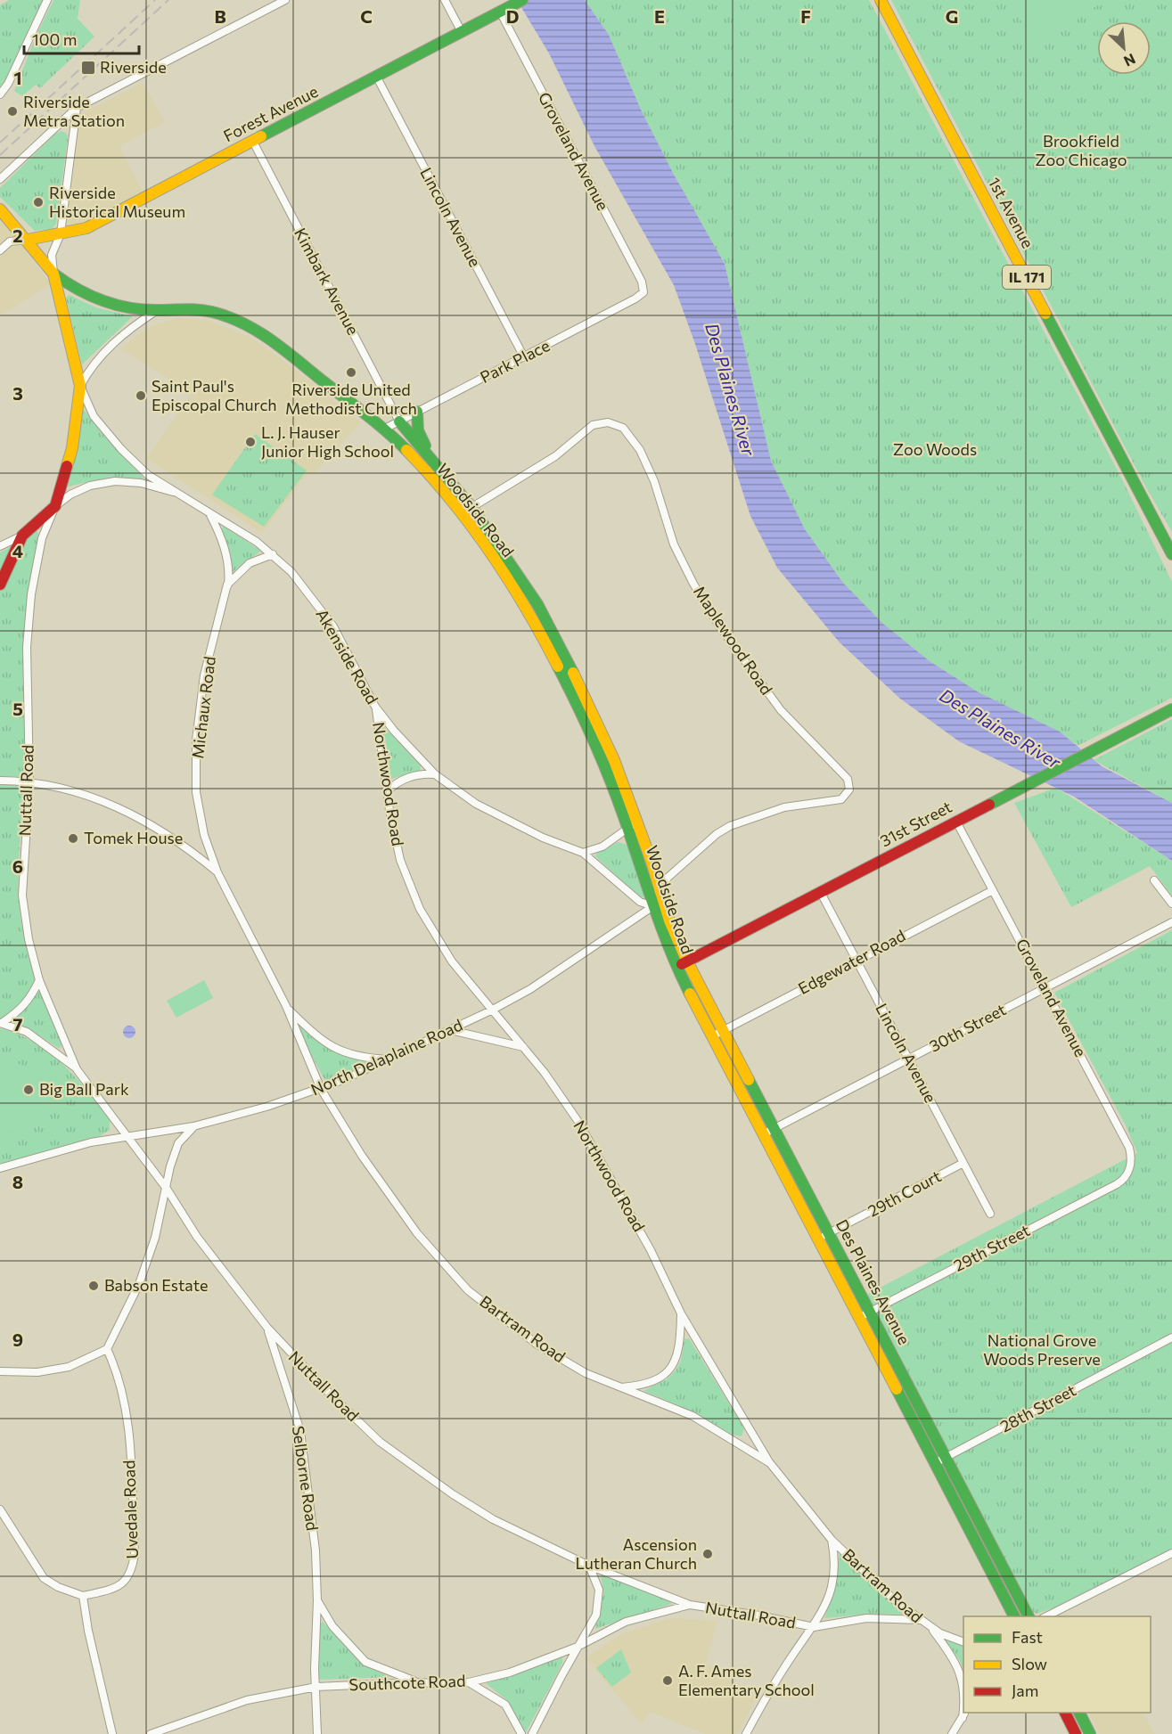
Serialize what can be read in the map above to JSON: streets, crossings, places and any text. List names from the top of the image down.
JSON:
{
  "streets": {
    "street": [
      "Forest Avenue",
      "Groveland Avenue",
      "1st Avenue",
      "Lincoln Avenue",
      "IL 171",
      "Kimbark Avenue",
      "Park Place",
      "Woodside Road",
      "Maplewood Road",
      "Akenside Road",
      "Michaux Road",
      "Northwood Road",
      "Nuttall Road",
      "31st Street",
      "Edgewater Road",
      "30th Street",
      "North Delaplaine Road",
      "29th Court",
      "29th Street",
      "Des Plaines Avenue",
      "Bartram Road",
      "28th Street",
      "Selborne Road",
      "Uvedale Road",
      "Southcote Road"
    ]
  },
  "crossings": [
    ["Forest Avenue", "Groveland Avenue"],
    ["Forest Avenue", "Lincoln Avenue"],
    ["Forest Avenue", "Kimbark Avenue"],
    ["Groveland Avenue", "Park Place"],
    ["Groveland Avenue", "31st Street"],
    ["Groveland Avenue", "Edgewater Road"],
    ["Groveland Avenue", "30th Street"],
    ["Groveland Avenue", "29th Street"],
    ["Lincoln Avenue", "Park Place"],
    ["Lincoln Avenue", "31st Street"],
    ["Lincoln Avenue", "Edgewater Road"],
    ["Lincoln Avenue", "30th Street"],
    ["Lincoln Avenue", "29th Court"],
    ["Kimbark Avenue", "Park Place"],
    ["Kimbark Avenue", "Woodside Road"],
    ["Park Place", "Woodside Road"],
    ["Woodside Road", "Maplewood Road"],
    ["Woodside Road", "Akenside Road"],
    ["Woodside Road", "31st Street"],
    ["Woodside Road", "North Delaplaine Road"],
    ["Woodside Road", "Des Plaines Avenue"],
    ["Maplewood Road", "Akenside Road"],
    ["Maplewood Road", "North Delaplaine Road"],
    ["Akenside Road", "Michaux Road"],
    ["Akenside Road", "Northwood Road"],
    ["Akenside Road", "Nuttall Road"],
    ["Akenside Road", "North Delaplaine Road"],
    ["Michaux Road", "North Delaplaine Road"],
    ["Michaux Road", "Bartram Road"],
    ["Northwood Road", "North Delaplaine Road"],
    ["Northwood Road", "Bartram Road"],
    ["Nuttall Road", "North Delaplaine Road"],
    ["Nuttall Road", "Bartram Road"],
    ["Nuttall Road", "Selborne Road"],
    ["Nuttall Road", "Southcote Road"],
    ["31st Street", "Des Plaines Avenue"],
    ["Edgewater Road", "Des Plaines Avenue"],
    ["30th Street", "Des Plaines Avenue"],
    ["North Delaplaine Road", "Bartram Road"],
    ["29th Court", "Des Plaines Avenue"],
    ["29th Street", "Des Plaines Avenue"],
    ["Des Plaines Avenue", "28th Street"],
    ["Selborne Road", "Southcote Road"]
  ],
  "water": ["Des Plaines River"],
  "parks": ["Brookfield Zoo Chicago", "Zoo Woods", "National Grove Woods Preserve"],
  "places": {
    "transit": ["Riverside"],
    "other": [
      "Riverside Metra Station",
      "Riverside Historical Museum",
      "Riverside United Methodist Church",
      "Saint Paul's Episcopal Church",
      "L. J. Hauser Junior High School",
      "Tomek House",
      "Big Ball Park",
      "Babson Estate",
      "Ascension Lutheran Church",
      "A. F. Ames Elementary School"
    ]
  },
  "legend": ["Fast", "Slow", "Jam"],
  "scale_bar": "100 m",
  "north": "bottom right",
  "grid": {
    "columns": [
      "B",
      "C",
      "D",
      "E",
      "F",
      "G"
    ],
    "rows": [
      "1",
      "2",
      "3",
      "4",
      "5",
      "6",
      "7",
      "8",
      "9"
    ]
  }
}
